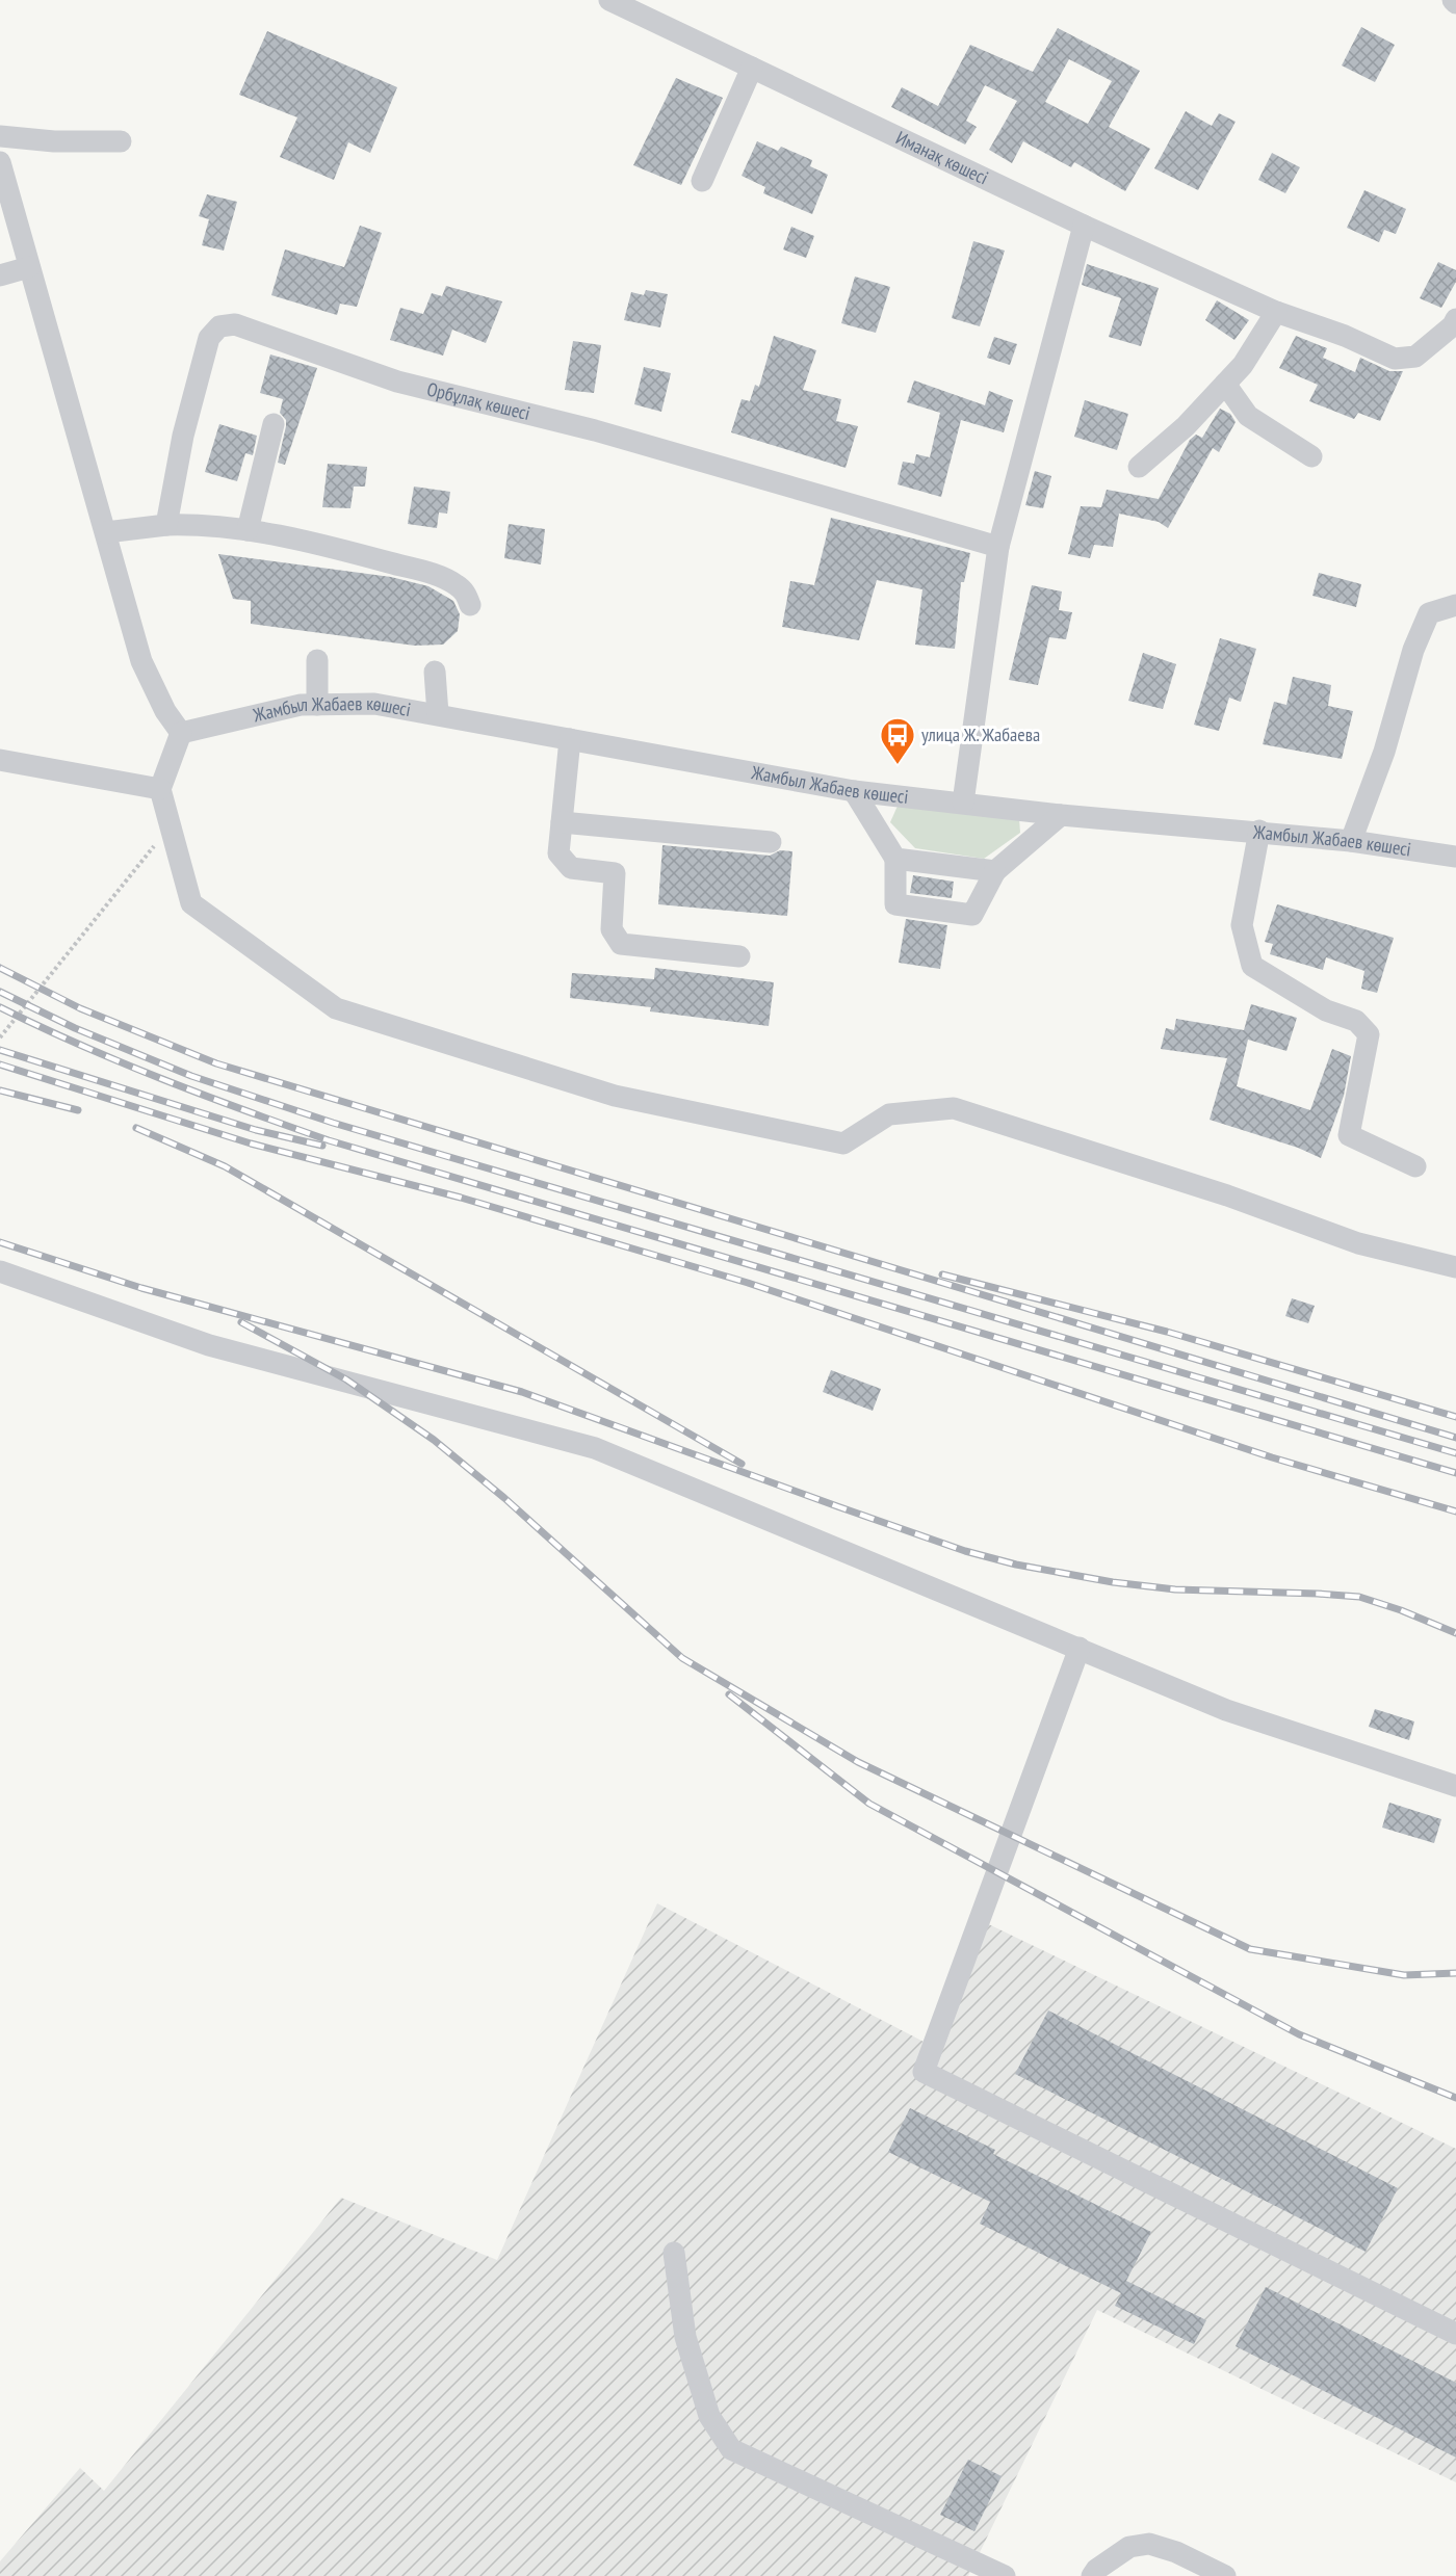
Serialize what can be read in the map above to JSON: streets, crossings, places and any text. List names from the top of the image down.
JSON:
{
  "streets": {
    "street": ["Иманақ көшесі", "Орбұлақ көшесі", "Жамбыл Жабаев көшесі"]
  },
  "places": {
    "bus stop": ["улица Ж. Жабаева"]
  }
}
